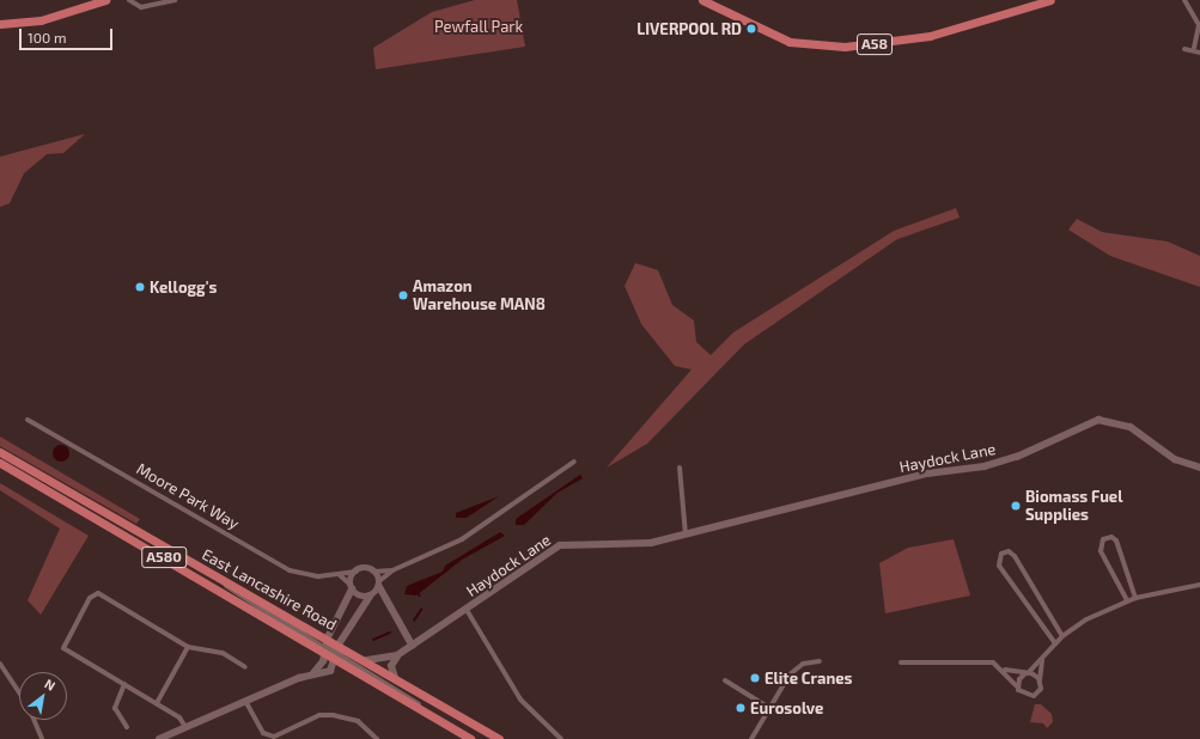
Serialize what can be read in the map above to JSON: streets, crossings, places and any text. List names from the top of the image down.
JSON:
{
  "streets": {
    "highway": ["A58", "A580", "East Lancashire Road"],
    "street": ["Haydock Lane", "Moore Park Way"]
  },
  "crossings": [
    ["Haydock Lane", "East Lancashire Road"]
  ],
  "parks": ["Pewfall Park"],
  "places": [
    "LIVERPOOL RD",
    "Kellogg's",
    "Amazon Warehouse MAN8",
    "Biomass Fuel Supplies",
    "Elite Cranes",
    "Eurosolve"
  ],
  "scale_bar": "100 m",
  "north": "top right"
}
